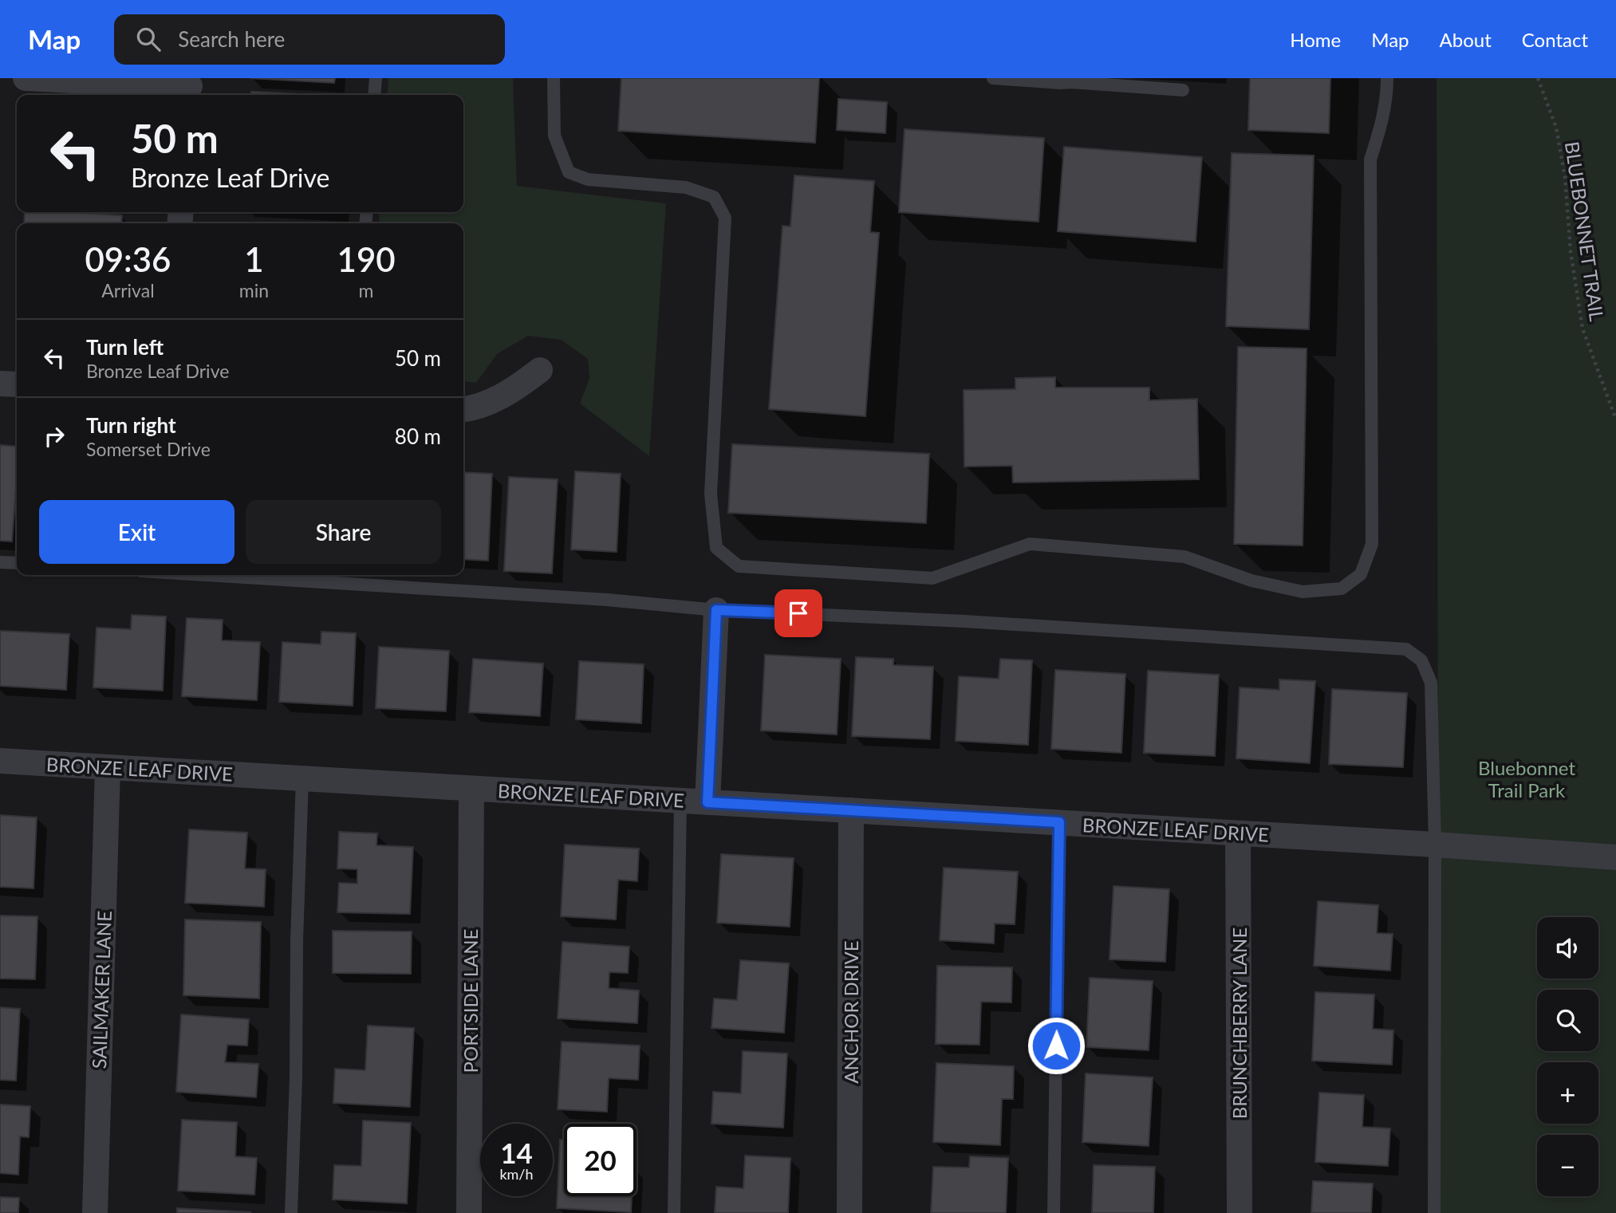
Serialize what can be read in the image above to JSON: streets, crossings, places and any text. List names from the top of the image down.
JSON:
{
  "streets": {
    "street": [
      "BRONZE LEAF DRIVE",
      "SAILMAKER LANE",
      "PORTSIDE LANE",
      "ANCHOR DRIVE",
      "BRUNCHBERRY LANE"
    ],
    "path": ["BLUEBONNET TRAIL"]
  },
  "crossings": [
    ["BRONZE LEAF DRIVE", "SAILMAKER LANE"],
    ["BRONZE LEAF DRIVE", "PORTSIDE LANE"],
    ["BRONZE LEAF DRIVE", "ANCHOR DRIVE"],
    ["BRONZE LEAF DRIVE", "BRUNCHBERRY LANE"]
  ],
  "parks": ["Bluebonnet Trail Park"],
  "page": {
    "header": "Map",
    "search": "Search here",
    "nav": [
      "Home",
      "Map",
      "About",
      "Contact"
    ],
    "turn": ["50 m", "Bronze Leaf Drive"],
    "eta": [
      "09:36",
      "Arrival",
      "1",
      "min",
      "190",
      "m"
    ],
    "list": [
      {
        "name": "Turn left",
        "note": "Bronze Leaf Drive",
        "value": "50 m"
      },
      {
        "name": "Turn right",
        "note": "Somerset Drive",
        "value": "80 m"
      }
    ],
    "buttons": ["Exit", "Share"],
    "map_buttons": ["+", "−"],
    "speed": "14 km/h",
    "limit": "20"
  }
}
